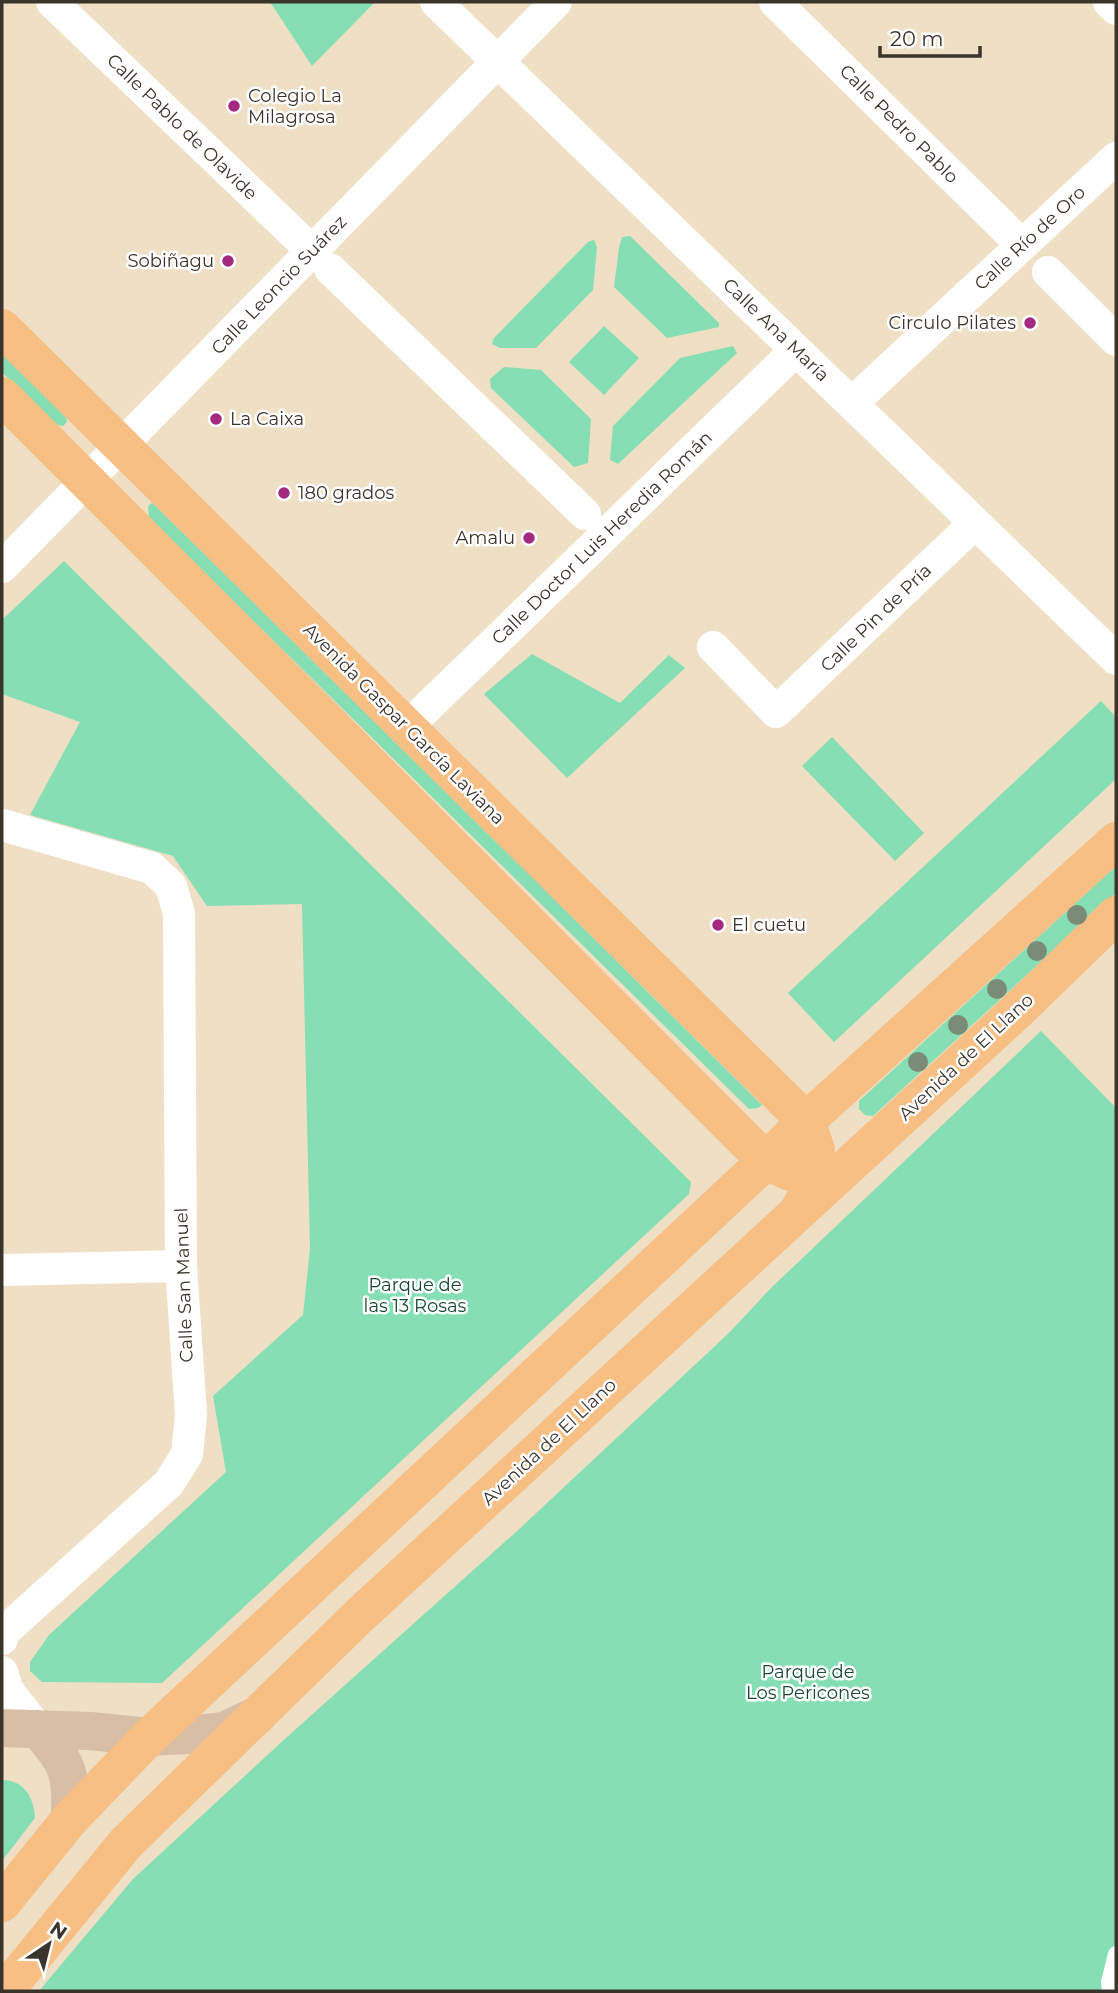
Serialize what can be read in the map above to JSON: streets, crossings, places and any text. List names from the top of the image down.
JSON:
{
  "streets": {
    "main road": ["Avenida Gaspar García Laviana", "Avenida de El Llano"],
    "street": [
      "Calle Pedro Pablo",
      "Calle Pablo de Olavide",
      "Calle Río de Oro",
      "Calle Leoncio Suárez",
      "Calle Ana María",
      "Calle Doctor Luis Heredia Román",
      "Calle Pin de Pría",
      "Calle San Manuel"
    ]
  },
  "crossings": [
    ["Calle Pedro Pablo", "Calle Río de Oro"],
    ["Calle Pablo de Olavide", "Calle Leoncio Suárez"],
    ["Calle Río de Oro", "Calle Ana María"],
    ["Calle Leoncio Suárez", "Calle Ana María"],
    ["Calle Leoncio Suárez", "Avenida Gaspar García Laviana"],
    ["Calle Ana María", "Calle Doctor Luis Heredia Román"],
    ["Calle Ana María", "Calle Pin de Pría"],
    ["Calle Doctor Luis Heredia Román", "Avenida Gaspar García Laviana"]
  ],
  "parks": ["Parque de las 13 Rosas", "Parque de Los Pericones"],
  "places": [
    "Colegio La Milagrosa",
    "Sobiñagu",
    "Circulo Pilates",
    "La Caixa",
    "180 grados",
    "Amalu",
    "El cuetu"
  ],
  "scale_bar": "20 m",
  "north": "top right"
}
